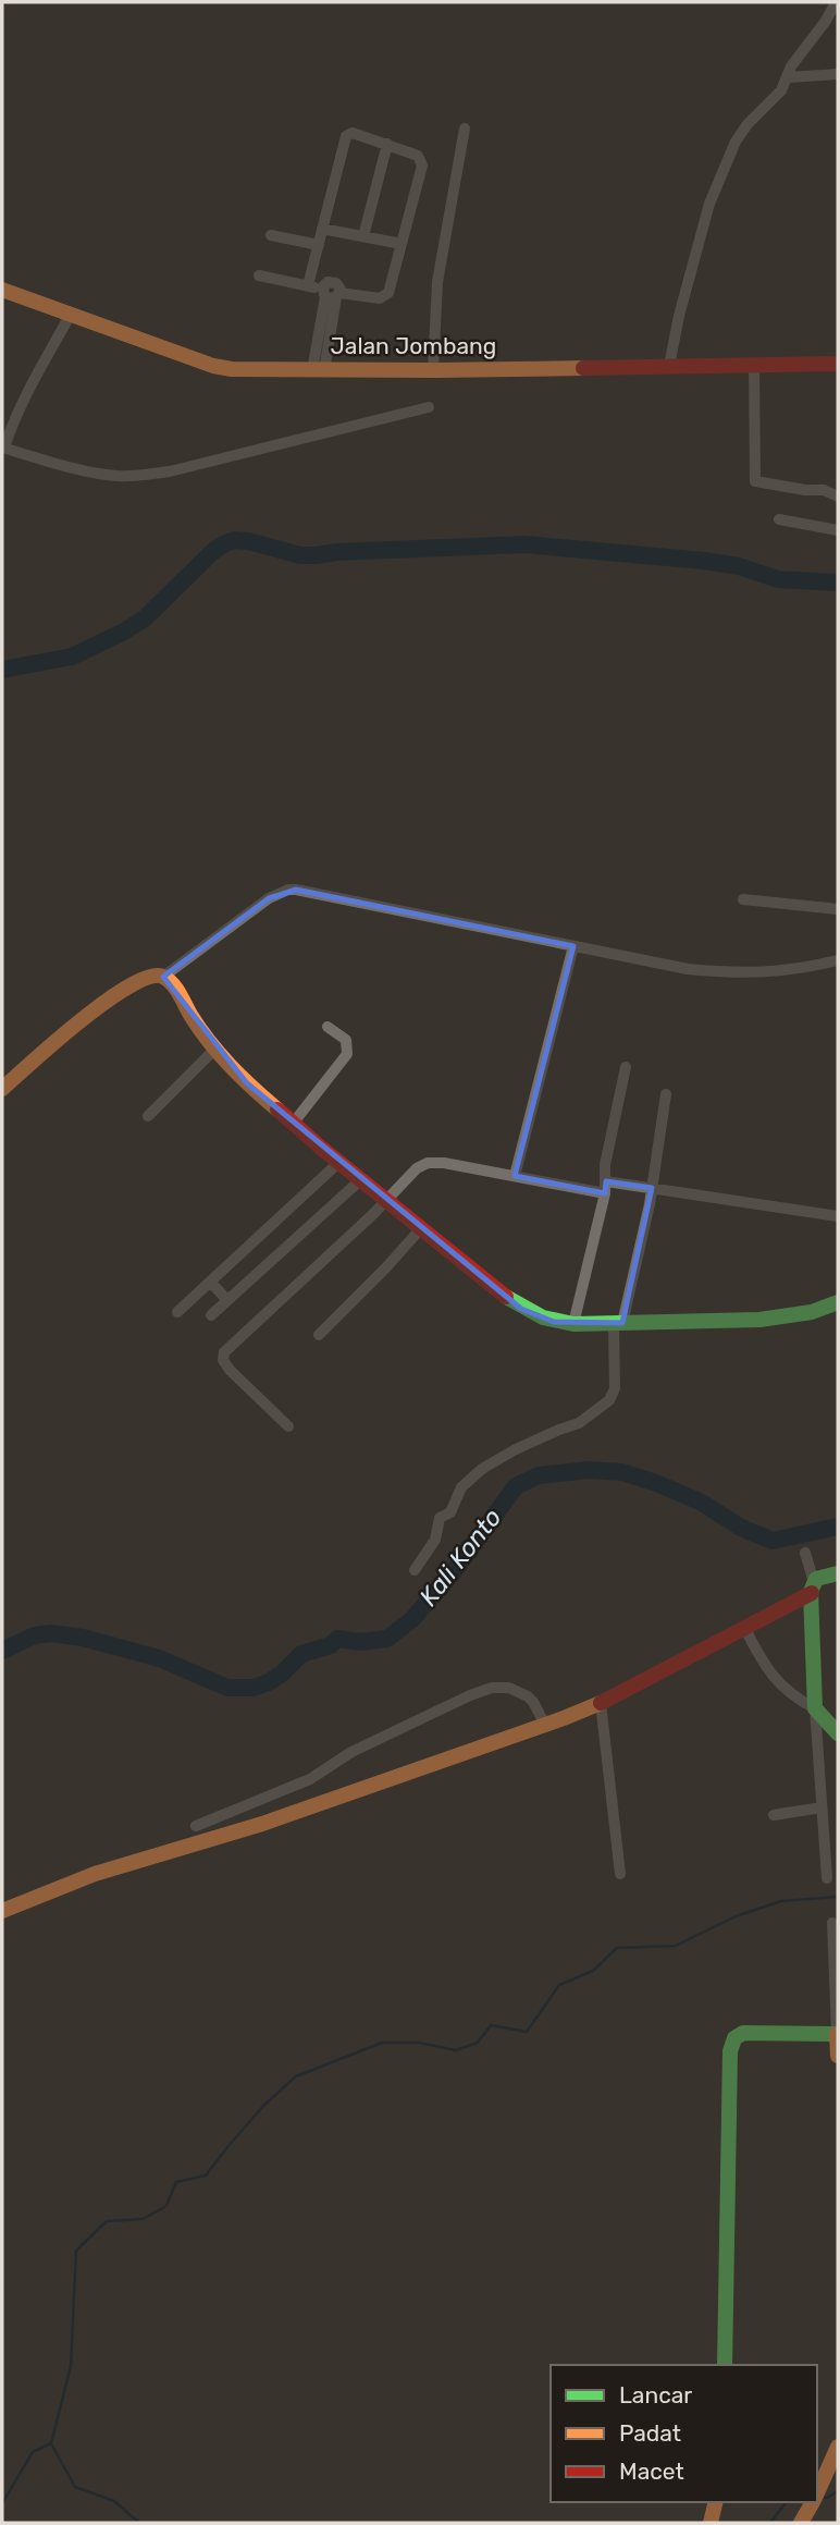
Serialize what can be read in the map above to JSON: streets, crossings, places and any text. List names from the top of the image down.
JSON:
{
  "streets": {
    "street": ["Jalan Jombang"]
  },
  "water": ["Kali Konto"],
  "legend": ["Lancar", "Padat", "Macet"]
}
